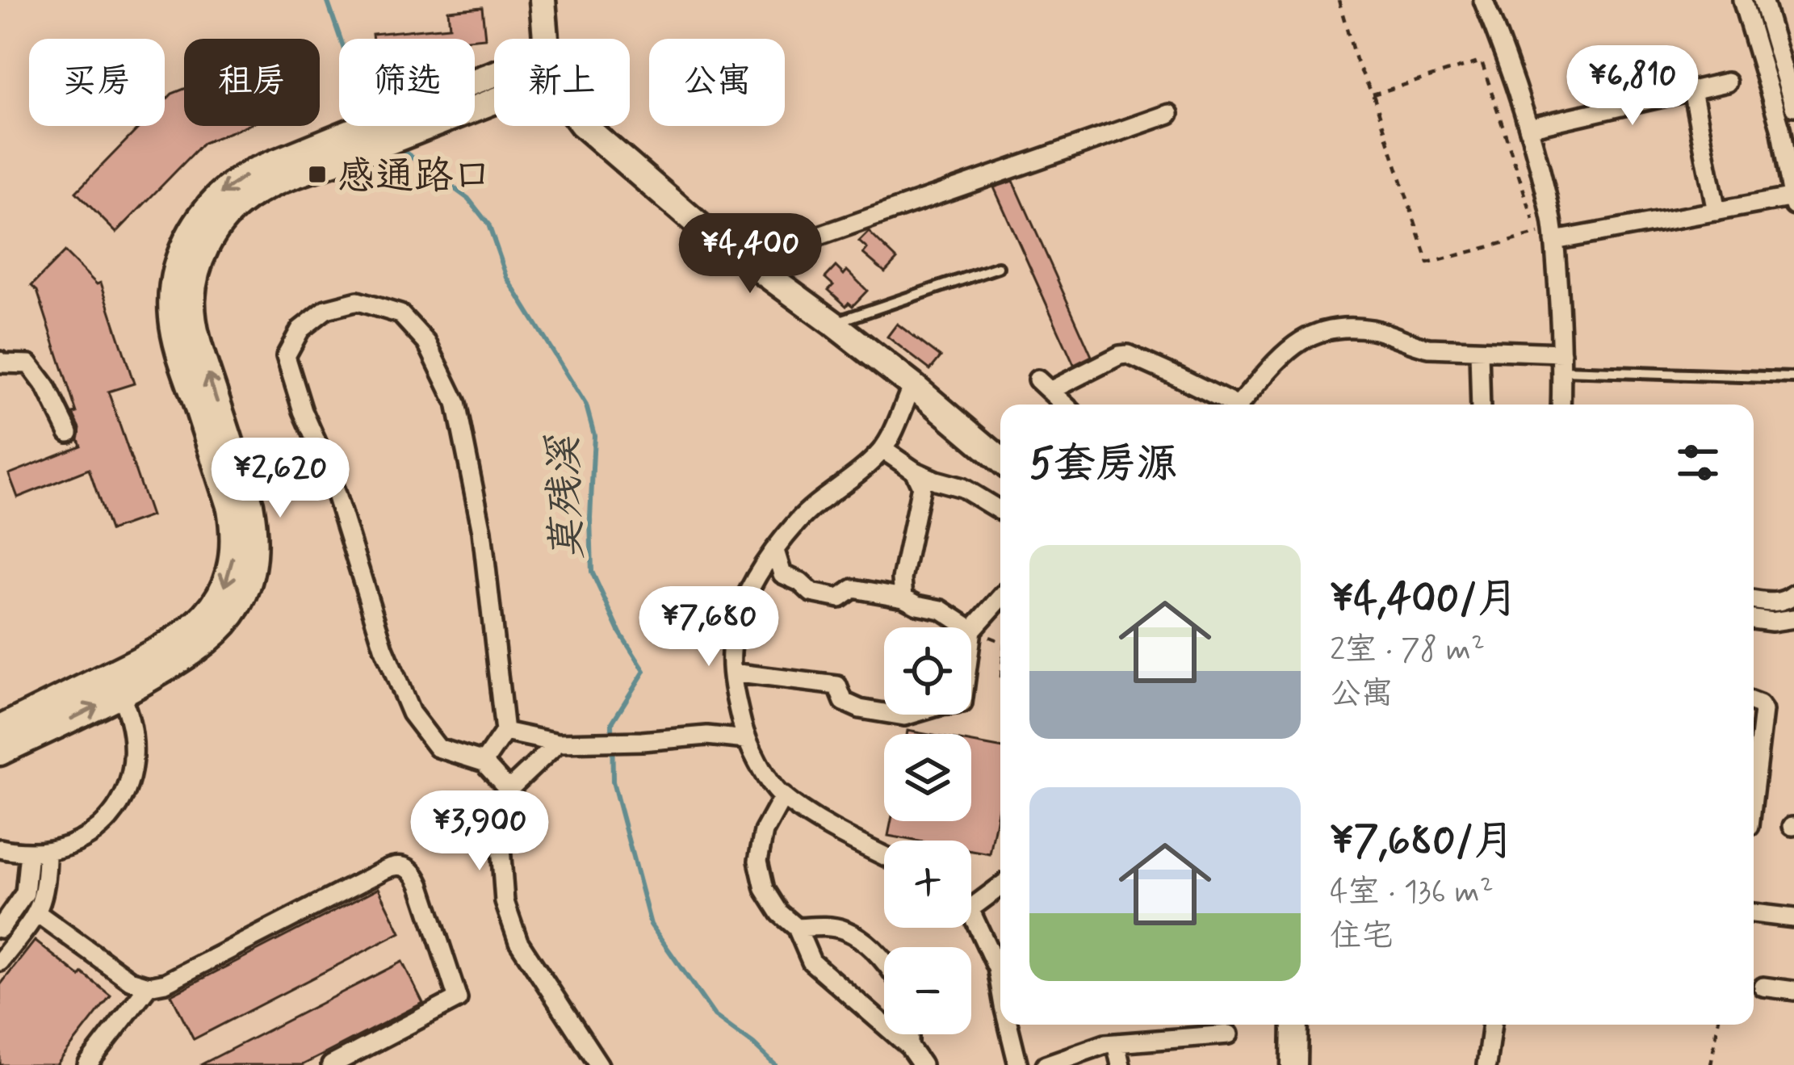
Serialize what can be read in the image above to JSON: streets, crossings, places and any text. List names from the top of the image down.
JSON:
{
  "water": ["莫残溪"],
  "places": {
    "transit": ["感通路口"]
  },
  "page": {
    "chip": [
      "买房",
      "租房",
      "筛选",
      "新上",
      "公寓"
    ],
    "price": [
      "¥6,810",
      "¥4,400",
      "¥2,620",
      "¥7,680",
      "¥3,900"
    ],
    "heading": "5套房源",
    "list": [
      {
        "name": "¥4,400/月",
        "note": "2室 · 78 m² · 公寓"
      },
      {
        "name": "¥7,680/月",
        "note": "4室 · 136 m² · 住宅"
      }
    ],
    "map_buttons": ["+", "−"]
  }
}
